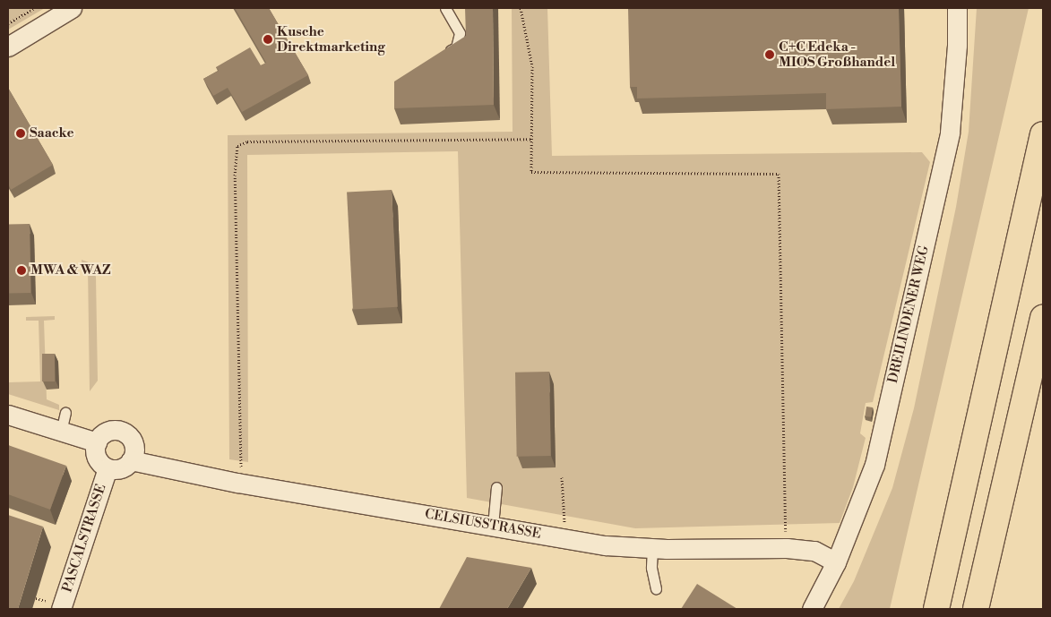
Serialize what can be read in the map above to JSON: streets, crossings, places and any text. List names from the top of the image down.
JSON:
{
  "streets": {
    "street": ["DREILINDENER WEG", "CELSIUSSTRASSE", "PASCALSTRASSE"]
  },
  "crossings": [
    ["DREILINDENER WEG", "CELSIUSSTRASSE"],
    ["CELSIUSSTRASSE", "PASCALSTRASSE"]
  ],
  "places": [
    "Kusche Direktmarketing",
    "C+C Edeka - MIOS Großhandel",
    "Saacke",
    "MWA & WAZ"
  ]
}
